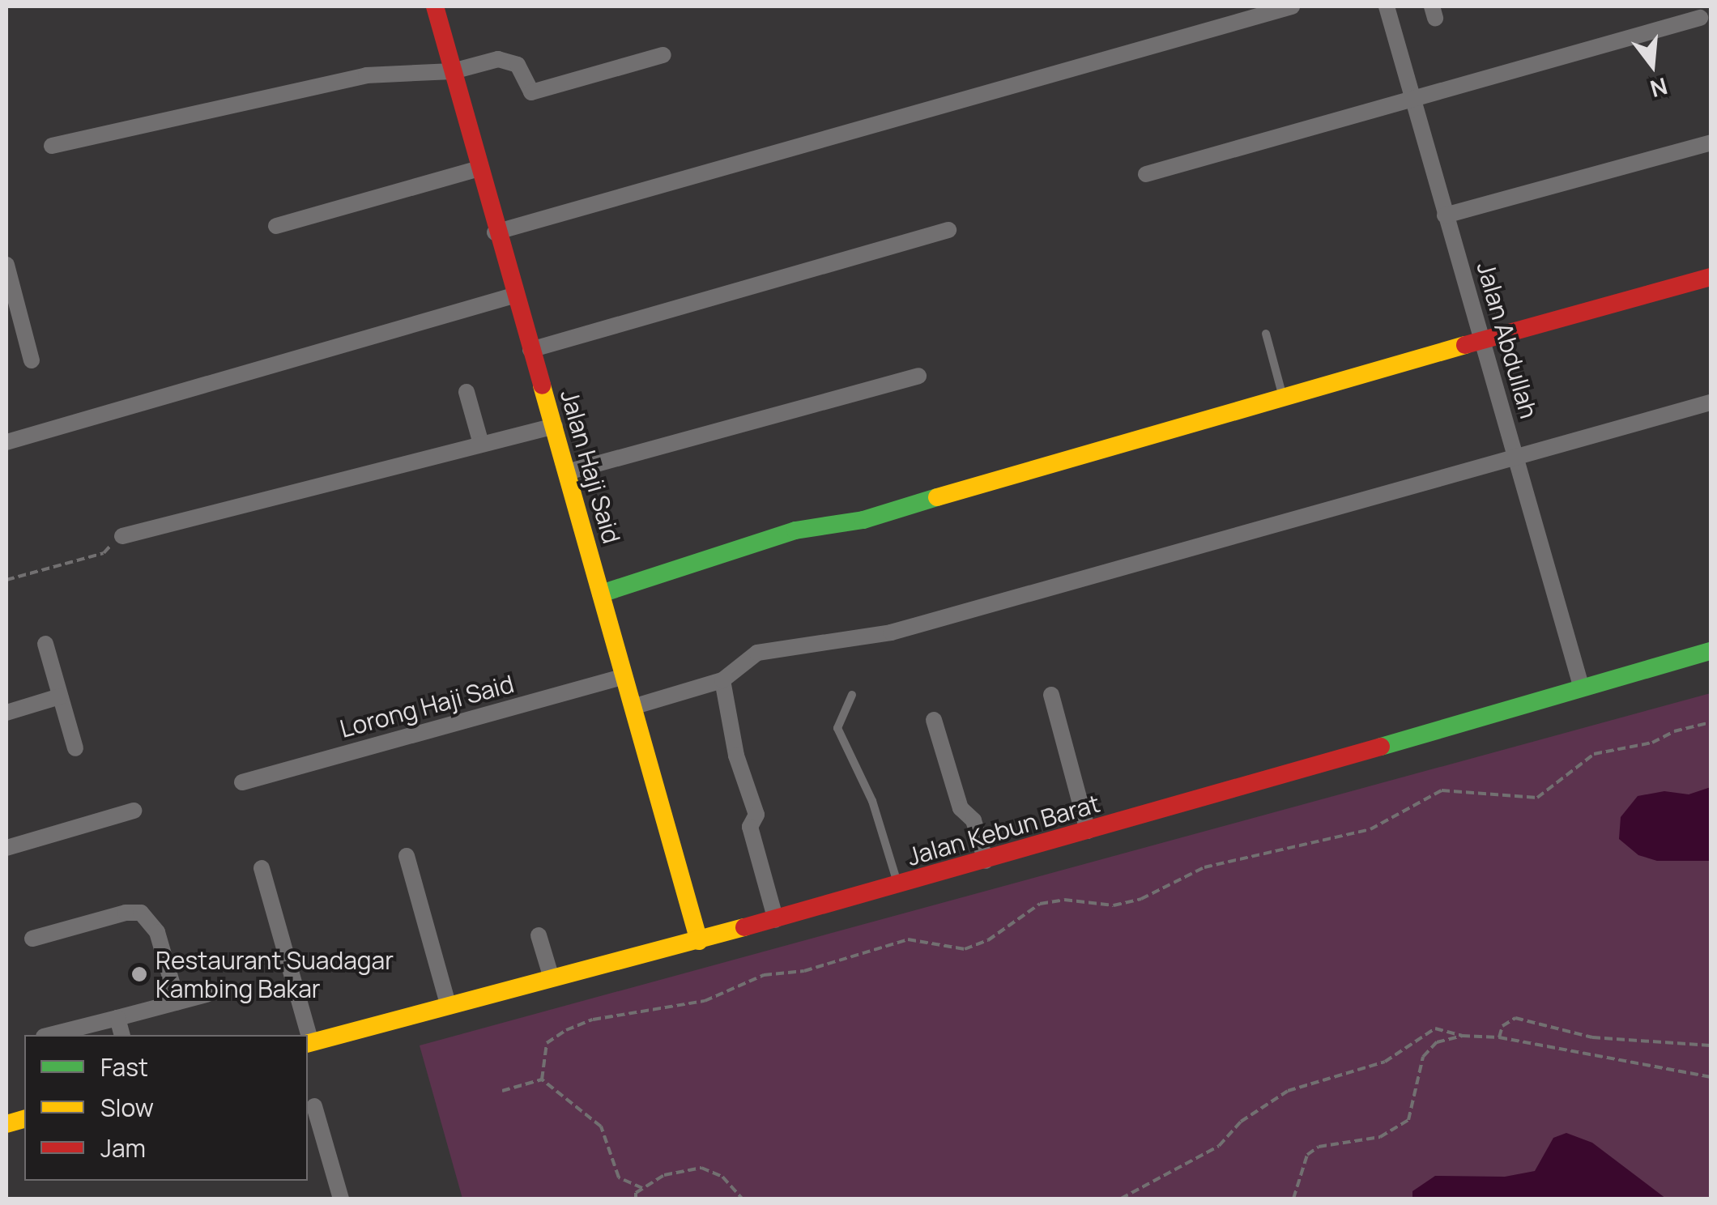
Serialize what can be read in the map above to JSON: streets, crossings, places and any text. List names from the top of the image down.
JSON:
{
  "streets": {
    "street": [
      "Jalan Abdullah",
      "Jalan Haji Said",
      "Lorong Haji Said",
      "Jalan Kebun Barat"
    ]
  },
  "crossings": [
    ["Jalan Abdullah", "Jalan Kebun Barat"],
    ["Jalan Haji Said", "Lorong Haji Said"],
    ["Jalan Haji Said", "Jalan Kebun Barat"]
  ],
  "places": ["Restaurant Suadagar Kambing Bakar"],
  "legend": ["Fast", "Slow", "Jam"],
  "north": "bottom"
}
